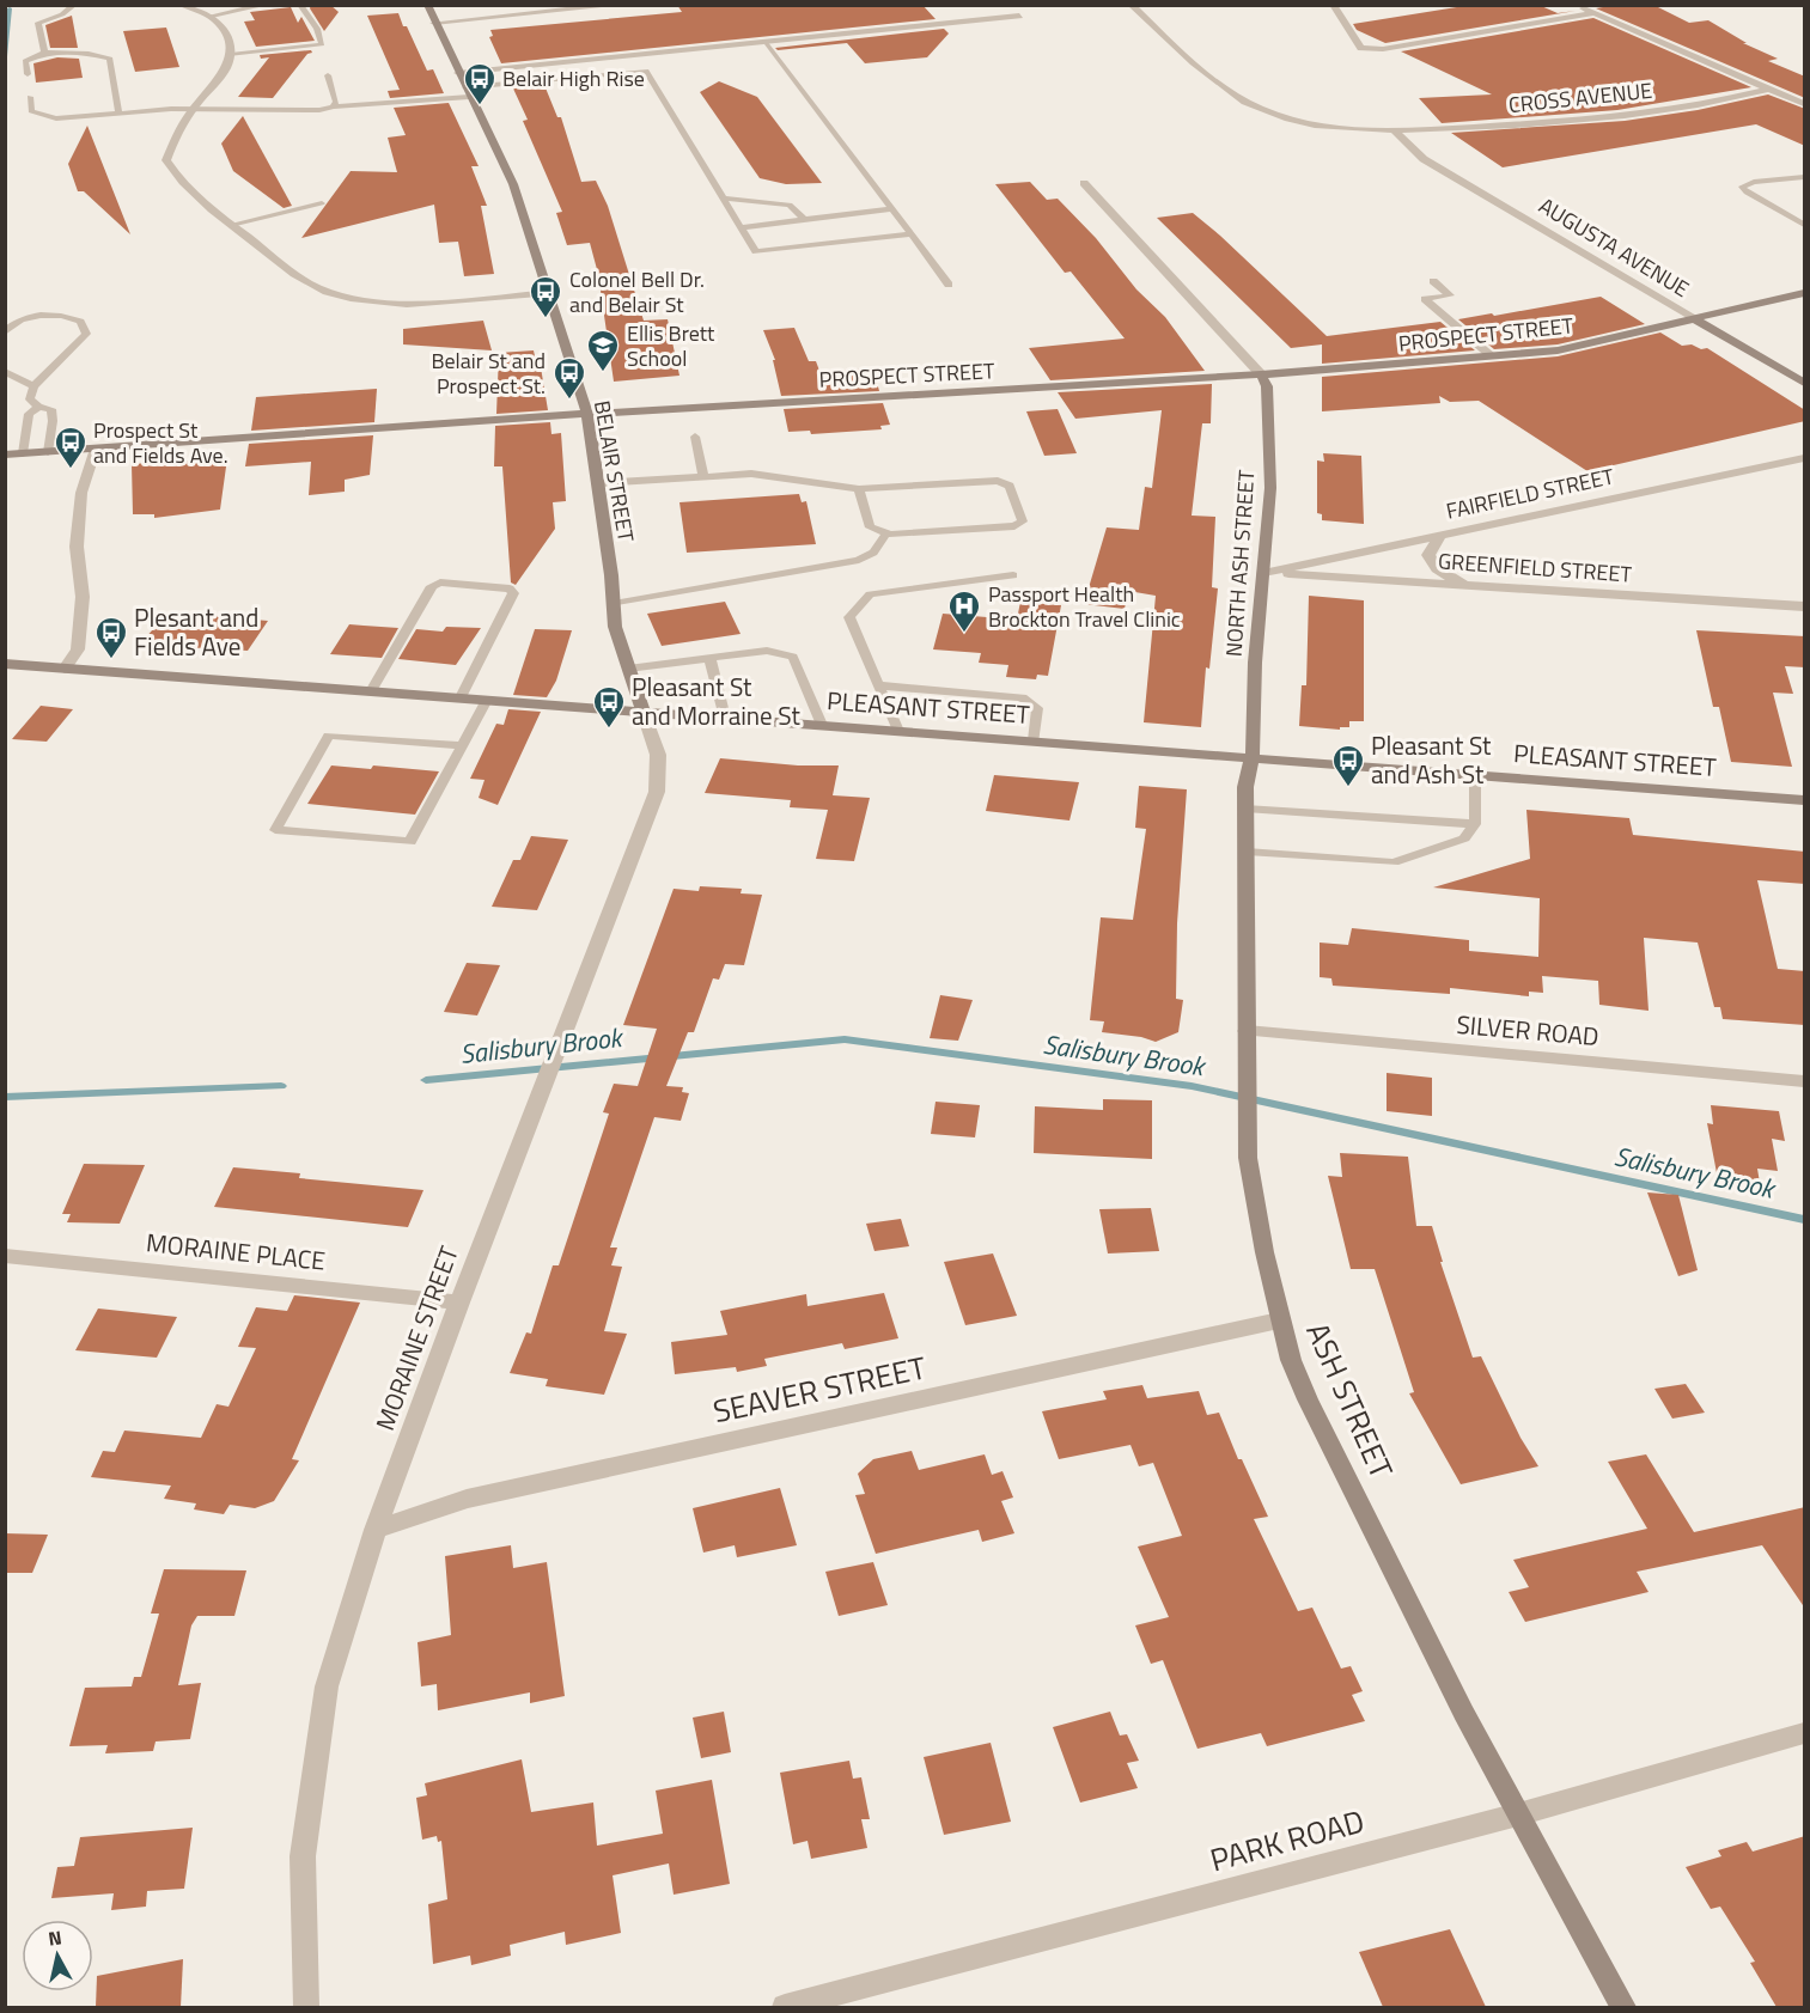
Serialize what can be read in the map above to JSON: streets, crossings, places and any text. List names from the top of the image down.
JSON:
{
  "streets": {
    "street": [
      "CROSS AVENUE",
      "AUGUSTA AVENUE",
      "PROSPECT STREET",
      "BELAIR STREET",
      "FAIRFIELD STREET",
      "NORTH ASH STREET",
      "GREENFIELD STREET",
      "PLEASANT STREET",
      "SILVER ROAD",
      "MORAINE PLACE",
      "MORAINE STREET",
      "SEAVER STREET",
      "ASH STREET",
      "PARK ROAD"
    ]
  },
  "crossings": [
    ["CROSS AVENUE", "AUGUSTA AVENUE"],
    ["AUGUSTA AVENUE", "PROSPECT STREET"],
    ["PROSPECT STREET", "BELAIR STREET"],
    ["PROSPECT STREET", "NORTH ASH STREET"],
    ["BELAIR STREET", "PLEASANT STREET"],
    ["BELAIR STREET", "MORAINE STREET"],
    ["FAIRFIELD STREET", "NORTH ASH STREET"],
    ["FAIRFIELD STREET", "GREENFIELD STREET"],
    ["NORTH ASH STREET", "GREENFIELD STREET"],
    ["NORTH ASH STREET", "PLEASANT STREET"],
    ["NORTH ASH STREET", "ASH STREET"],
    ["PLEASANT STREET", "MORAINE STREET"],
    ["PLEASANT STREET", "ASH STREET"],
    ["SILVER ROAD", "ASH STREET"],
    ["MORAINE PLACE", "MORAINE STREET"],
    ["MORAINE STREET", "SEAVER STREET"],
    ["SEAVER STREET", "ASH STREET"],
    ["ASH STREET", "PARK ROAD"]
  ],
  "water": ["Salisbury Brook"],
  "places": {
    "bus stop": [
      "Belair High Rise",
      "Colonel Bell Dr. and Belair St",
      "Belair St and Prospect St.",
      "Prospect St and Fields Ave.",
      "Plesant and Fields Ave",
      "Pleasant St and Morraine St",
      "Pleasant St and Ash St"
    ],
    "school or university": ["Ellis Brett School"],
    "hospital": ["Passport Health Brockton Travel Clinic"]
  },
  "north": "top"
}
